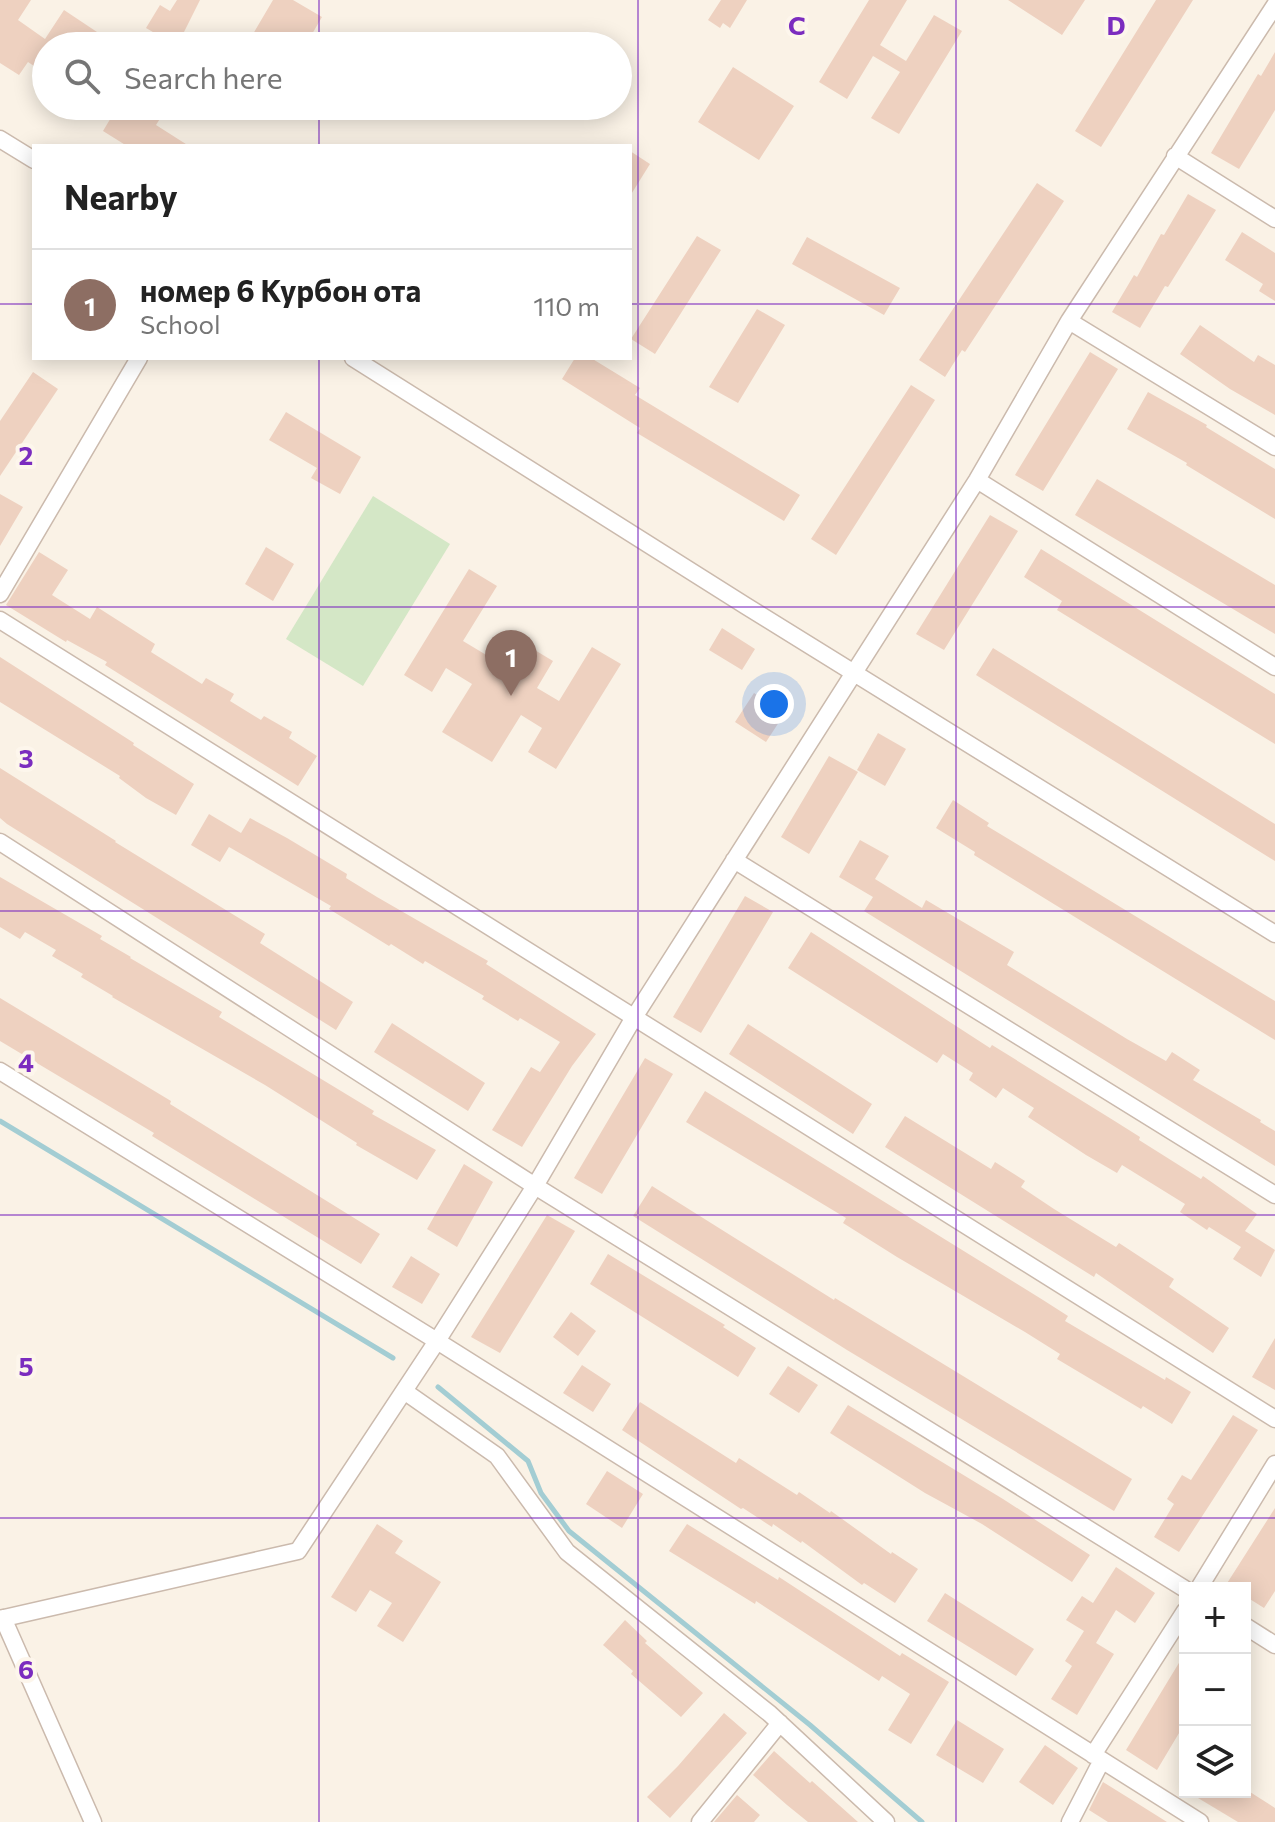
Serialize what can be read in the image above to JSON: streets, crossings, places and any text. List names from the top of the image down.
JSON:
{
  "page": {
    "search": "Search here",
    "heading": "Nearby",
    "list": [
      {
        "mark": "1",
        "name": "номер 6 Курбон ота",
        "note": "School",
        "value": "110 m"
      }
    ],
    "pins": "1",
    "map_buttons": ["+", "−"]
  },
  "grid": {
    "columns": ["C", "D"],
    "rows": [
      "2",
      "3",
      "4",
      "5",
      "6"
    ]
  }
}
